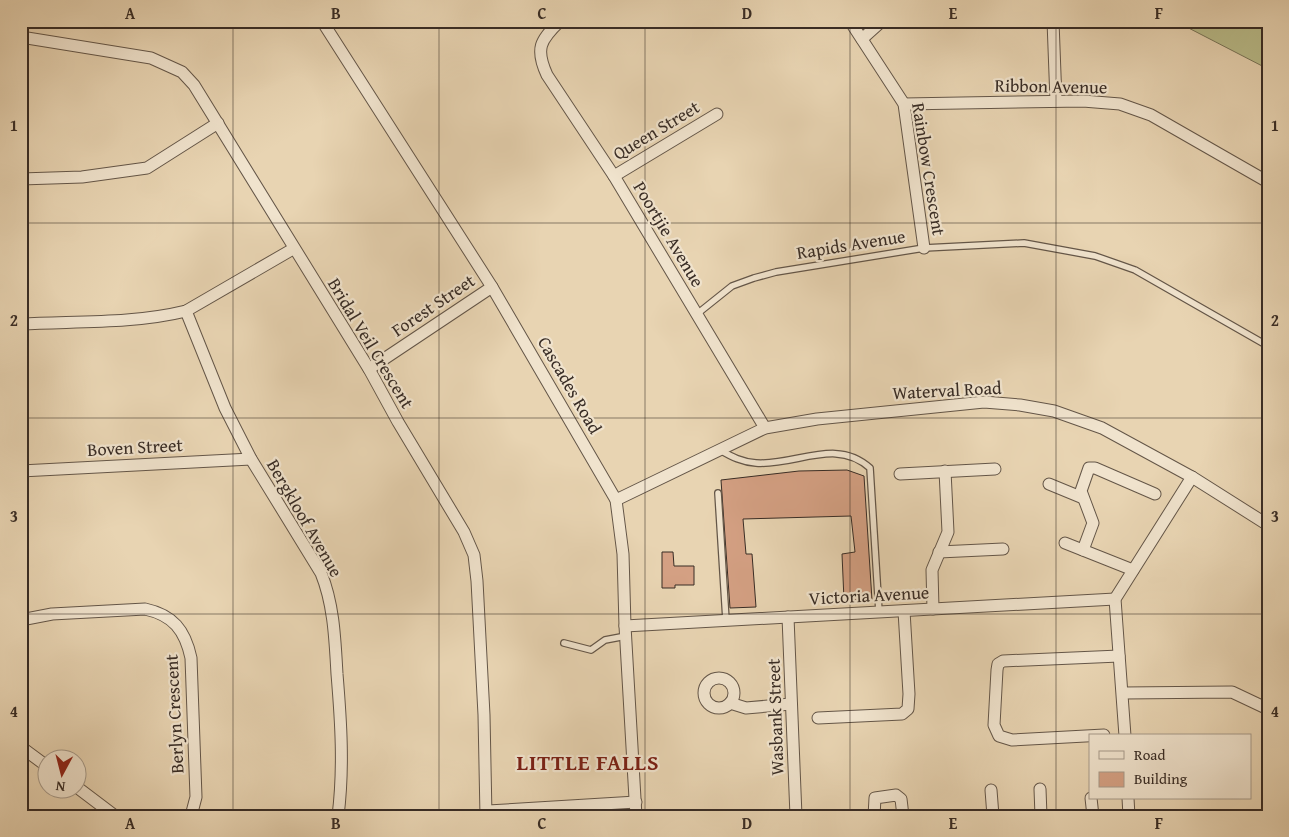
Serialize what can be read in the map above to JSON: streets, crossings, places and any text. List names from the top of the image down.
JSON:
{
  "streets": {
    "street": [
      "Ribbon Avenue",
      "Queen Street",
      "Rainbow Crescent",
      "Poortjie Avenue",
      "Forest Street",
      "Bridal Veil Crescent",
      "Cascades Road",
      "Waterval Road",
      "Boven Street",
      "Bergkloof Avenue",
      "Victoria Avenue",
      "Berlyn Crescent",
      "Wasbank Street"
    ],
    "lane": ["Rapids Avenue"]
  },
  "crossings": [
    ["Ribbon Avenue", "Rainbow Crescent"],
    ["Queen Street", "Poortjie Avenue"],
    ["Rainbow Crescent", "Rapids Avenue"],
    ["Poortjie Avenue", "Rapids Avenue"],
    ["Poortjie Avenue", "Waterval Road"],
    ["Forest Street", "Bridal Veil Crescent"],
    ["Forest Street", "Cascades Road"],
    ["Cascades Road", "Waterval Road"],
    ["Cascades Road", "Victoria Avenue"],
    ["Boven Street", "Bergkloof Avenue"],
    ["Victoria Avenue", "Wasbank Street"]
  ],
  "districts": ["LITTLE FALLS"],
  "legend": ["Road", "Building"],
  "north": "bottom",
  "grid": {
    "columns": [
      "A",
      "B",
      "C",
      "D",
      "E",
      "F"
    ],
    "rows": [
      "1",
      "2",
      "3",
      "4"
    ]
  }
}
